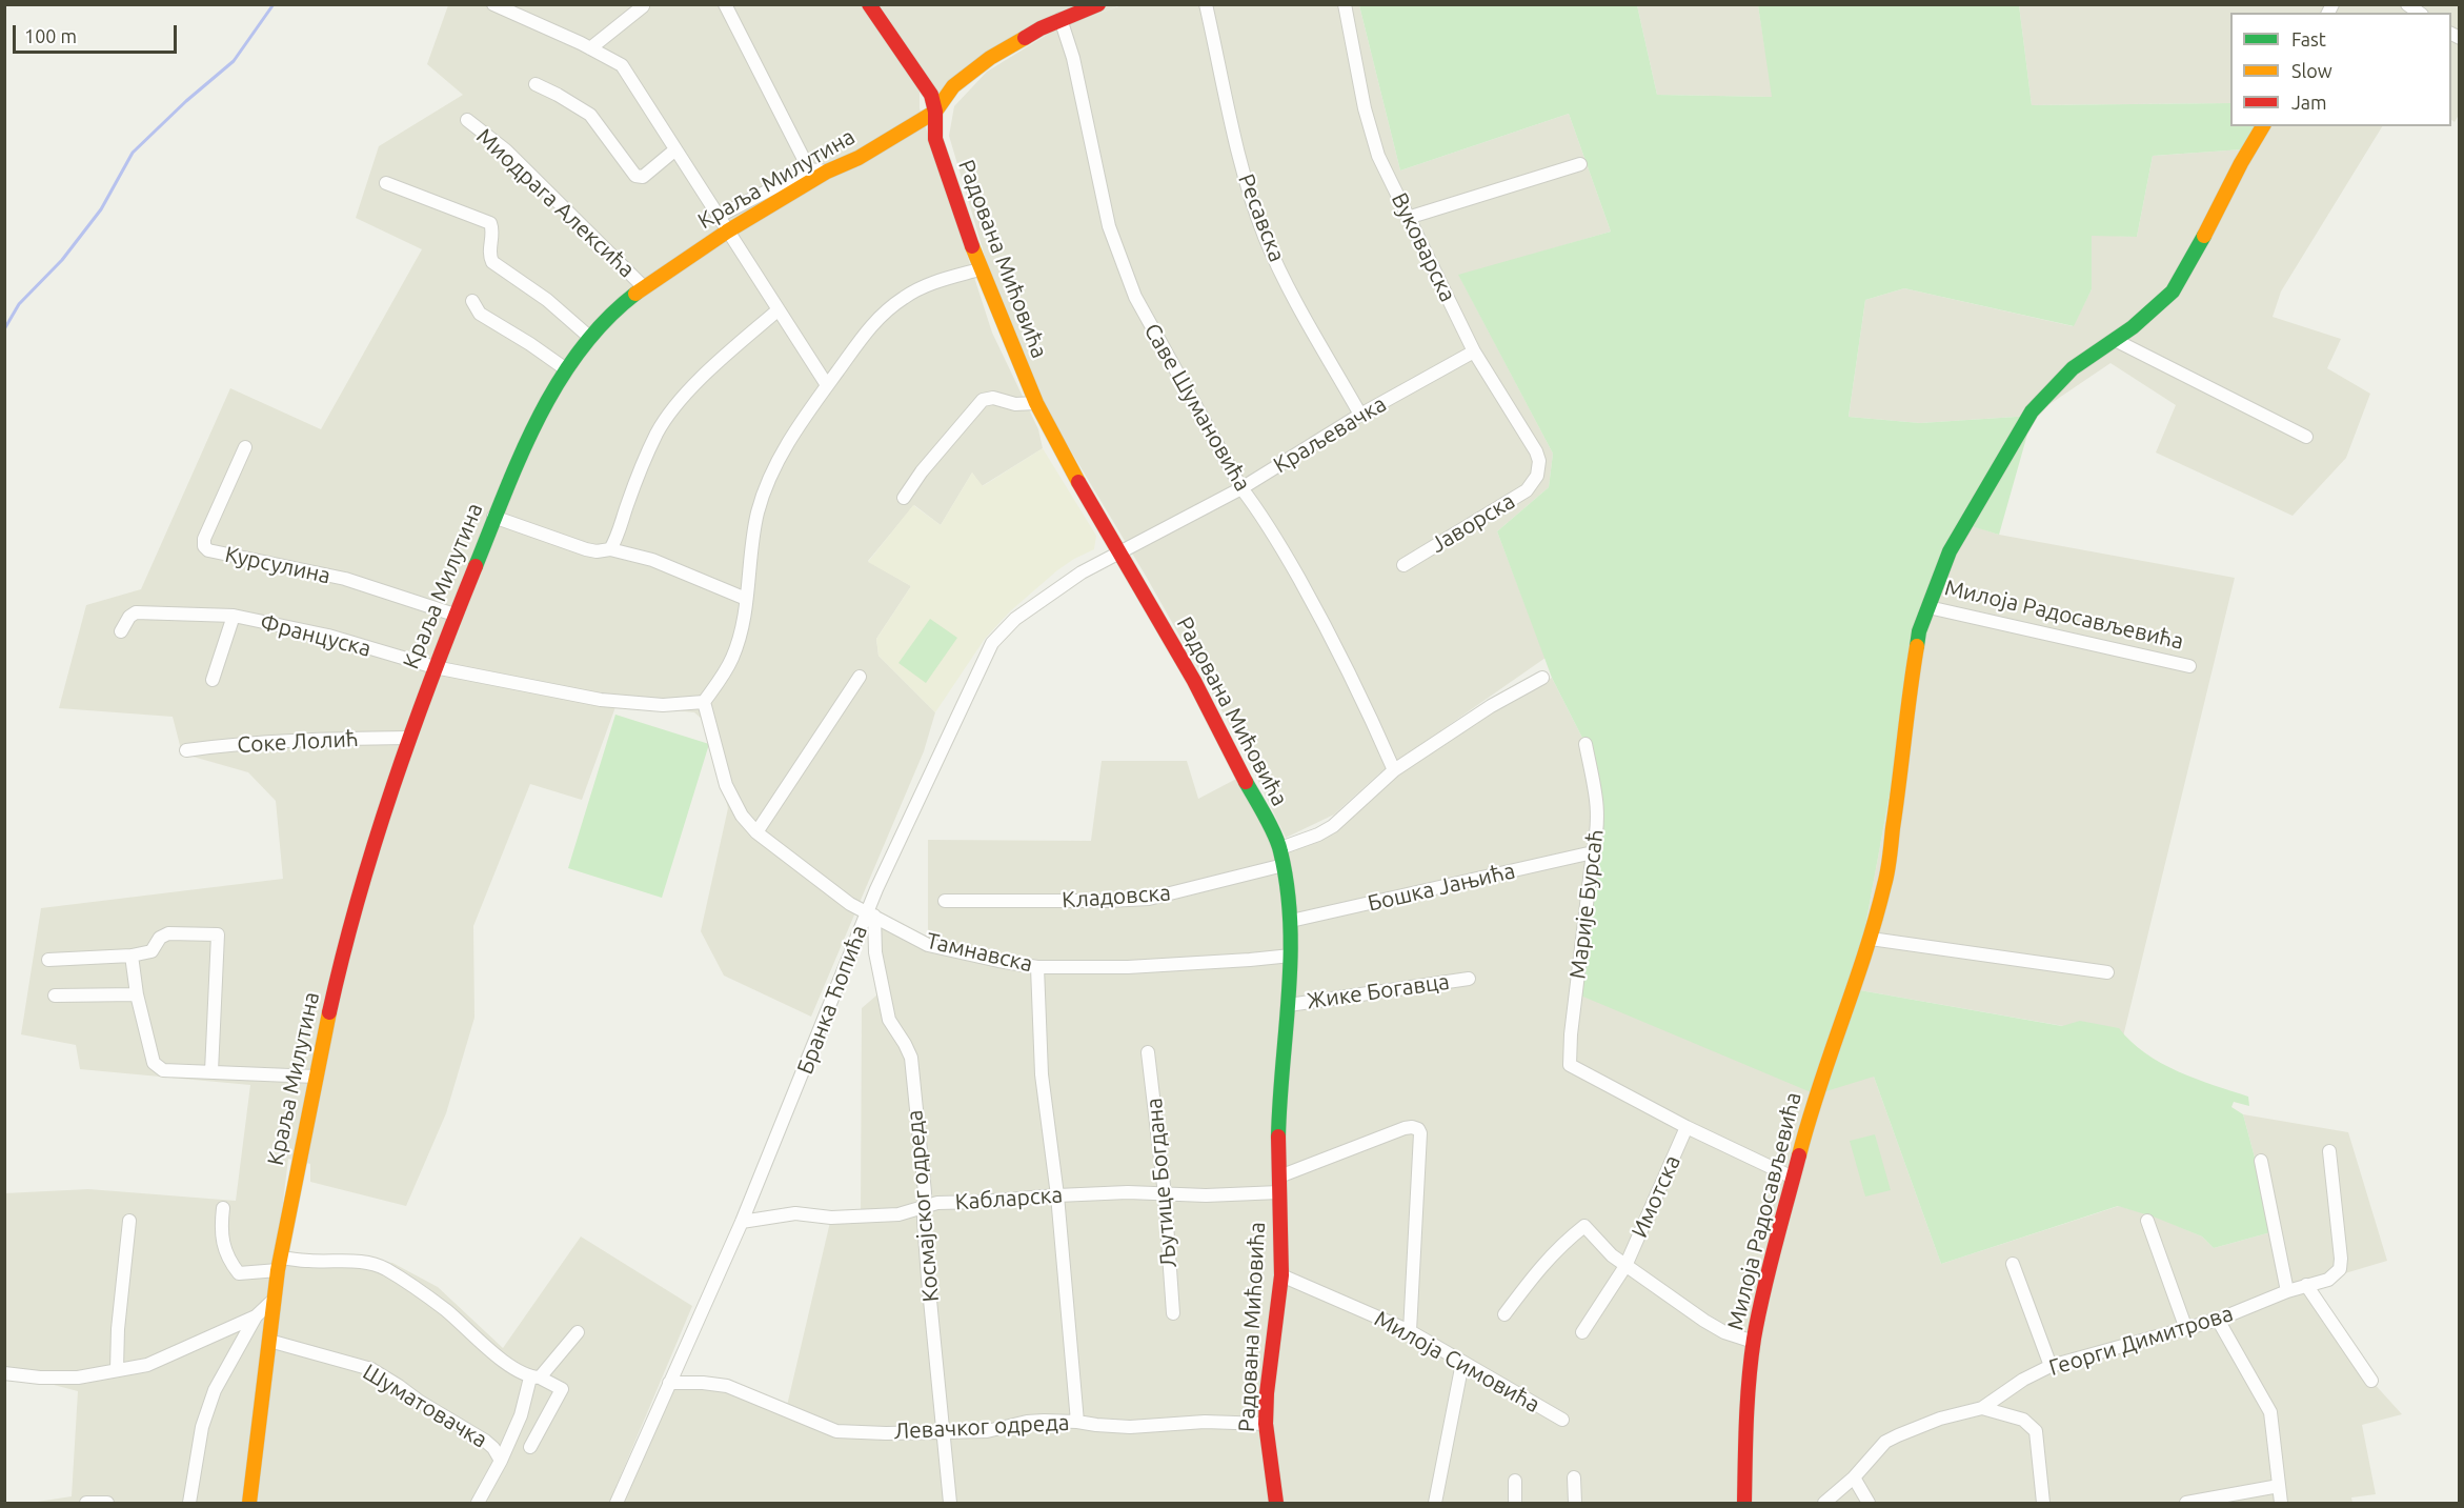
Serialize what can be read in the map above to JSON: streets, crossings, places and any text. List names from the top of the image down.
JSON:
{
  "streets": {
    "street": [
      "Краља Милутина",
      "Миодрага Алексића",
      "Ресавска",
      "Вуковарска",
      "Радована Мићовића",
      "Саве Шумановића",
      "Краљевачка",
      "Јаворска",
      "Курсулина",
      "Милоја Радосављевића",
      "Француска",
      "Соке Лолић",
      "Бошка Јањића",
      "Кладовска",
      "Марије Бурсаћ",
      "Тамнавска",
      "Жике Богавца",
      "Бранка Ћопића",
      "Љутице Богдана",
      "Имотска",
      "Кабларска",
      "Космајског одреда",
      "Георги Димитрова",
      "Милоја Симовића",
      "Шуматовачка",
      "Левачког одреда"
    ]
  },
  "crossings": [
    ["Краља Милутина", "Миодрага Алексића"],
    ["Краља Милутина", "Радована Мићовића"],
    ["Краља Милутина", "Курсулина"],
    ["Краља Милутина", "Француска"],
    ["Краља Милутина", "Соке Лолић"],
    ["Краља Милутина", "Шуматовачка"],
    ["Ресавска", "Краљевачка"],
    ["Вуковарска", "Краљевачка"],
    ["Вуковарска", "Јаворска"],
    ["Радована Мићовића", "Краљевачка"],
    ["Радована Мићовића", "Бошка Јањића"],
    ["Радована Мићовића", "Кладовска"],
    ["Радована Мићовића", "Тамнавска"],
    ["Радована Мићовића", "Жике Богавца"],
    ["Радована Мићовића", "Бранка Ћопића"],
    ["Радована Мићовића", "Кабларска"],
    ["Радована Мићовића", "Милоја Симовића"],
    ["Радована Мићовића", "Левачког одреда"],
    ["Саве Шумановића", "Краљевачка"],
    ["Краљевачка", "Бранка Ћопића"],
    ["Француска", "Тамнавска"],
    ["Бошка Јањића", "Марије Бурсаћ"],
    ["Марије Бурсаћ", "Имотска"],
    ["Тамнавска", "Бранка Ћопића"],
    ["Тамнавска", "Космајског одреда"],
    ["Бранка Ћопића", "Кабларска"],
    ["Бранка Ћопића", "Космајског одреда"],
    ["Бранка Ћопића", "Левачког одреда"],
    ["Љутице Богдана", "Кабларска"],
    ["Кабларска", "Космајског одреда"],
    ["Космајског одреда", "Левачког одреда"]
  ],
  "legend": ["Fast", "Slow", "Jam"],
  "scale_bar": "100 m"
}
